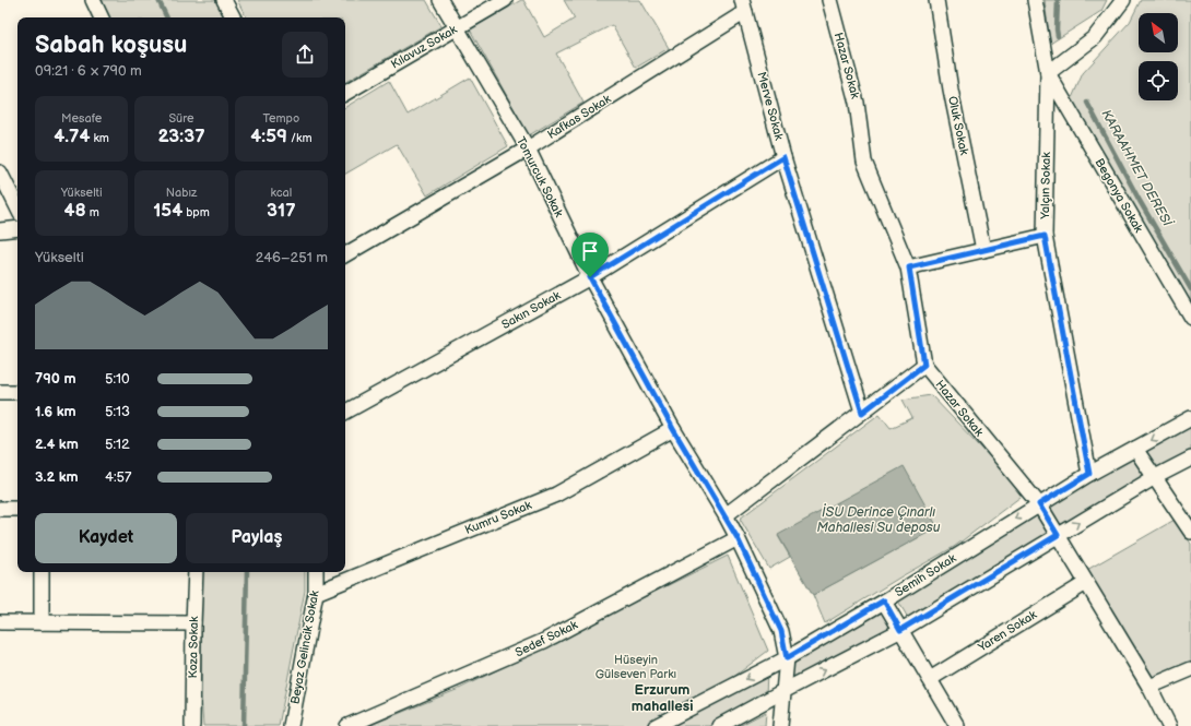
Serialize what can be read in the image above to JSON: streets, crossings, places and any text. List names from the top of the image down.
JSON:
{
  "streets": {
    "street": [
      "Kılavuz Sokak",
      "Hazar Sokak",
      "Merve Sokak",
      "Kafkas Sokak",
      "Oluk Sokak",
      "Tomurcuk Sokak",
      "Yalçın Sokak",
      "Begonya Sokak",
      "Sakın Sokak",
      "Kumru Sokak",
      "Semih Sokak",
      "Yaren Sokak",
      "Sedef Sokak",
      "Koza Sokak",
      "Beyaz Gelincik Sokak"
    ]
  },
  "crossings": [
    ["Kılavuz Sokak", "Tomurcuk Sokak"],
    ["Hazar Sokak", "Semih Sokak"],
    ["Hazar Sokak", "Yaren Sokak"],
    ["Merve Sokak", "Kafkas Sokak"],
    ["Merve Sokak", "Sakın Sokak"],
    ["Kafkas Sokak", "Tomurcuk Sokak"],
    ["Tomurcuk Sokak", "Sakın Sokak"],
    ["Tomurcuk Sokak", "Kumru Sokak"],
    ["Tomurcuk Sokak", "Semih Sokak"],
    ["Tomurcuk Sokak", "Sedef Sokak"],
    ["Yalçın Sokak", "Begonya Sokak"],
    ["Yalçın Sokak", "Semih Sokak"],
    ["Kumru Sokak", "Beyaz Gelincik Sokak"]
  ],
  "districts": ["Erzurum mahallesi"],
  "water": ["KARAAHMET DERESİ", "İSU Derince Çınarlı Mahallesi Su deposu"],
  "parks": ["Hüseyin Gülseven Parkı"],
  "north": "top left",
  "page": {
    "heading": ["Sabah koşusu", "09:21 · 6 × 790 m"],
    "stats": [
      ["Mesafe", "4.74 km"],
      ["Süre", "23:37"],
      ["Tempo", "4:59 /km"],
      ["Yükselti", "48 m"],
      ["Nabız", "154 bpm"],
      ["kcal", "317"]
    ],
    "chart": ["Yükselti", "246–251 m"],
    "list": [
      {
        "name": "790 m",
        "note": "5:10"
      },
      {
        "name": "1.6 km",
        "note": "5:13"
      },
      {
        "name": "2.4 km",
        "note": "5:12"
      },
      {
        "name": "3.2 km",
        "note": "4:57"
      }
    ],
    "buttons": ["Kaydet", "Paylaş"]
  }
}
